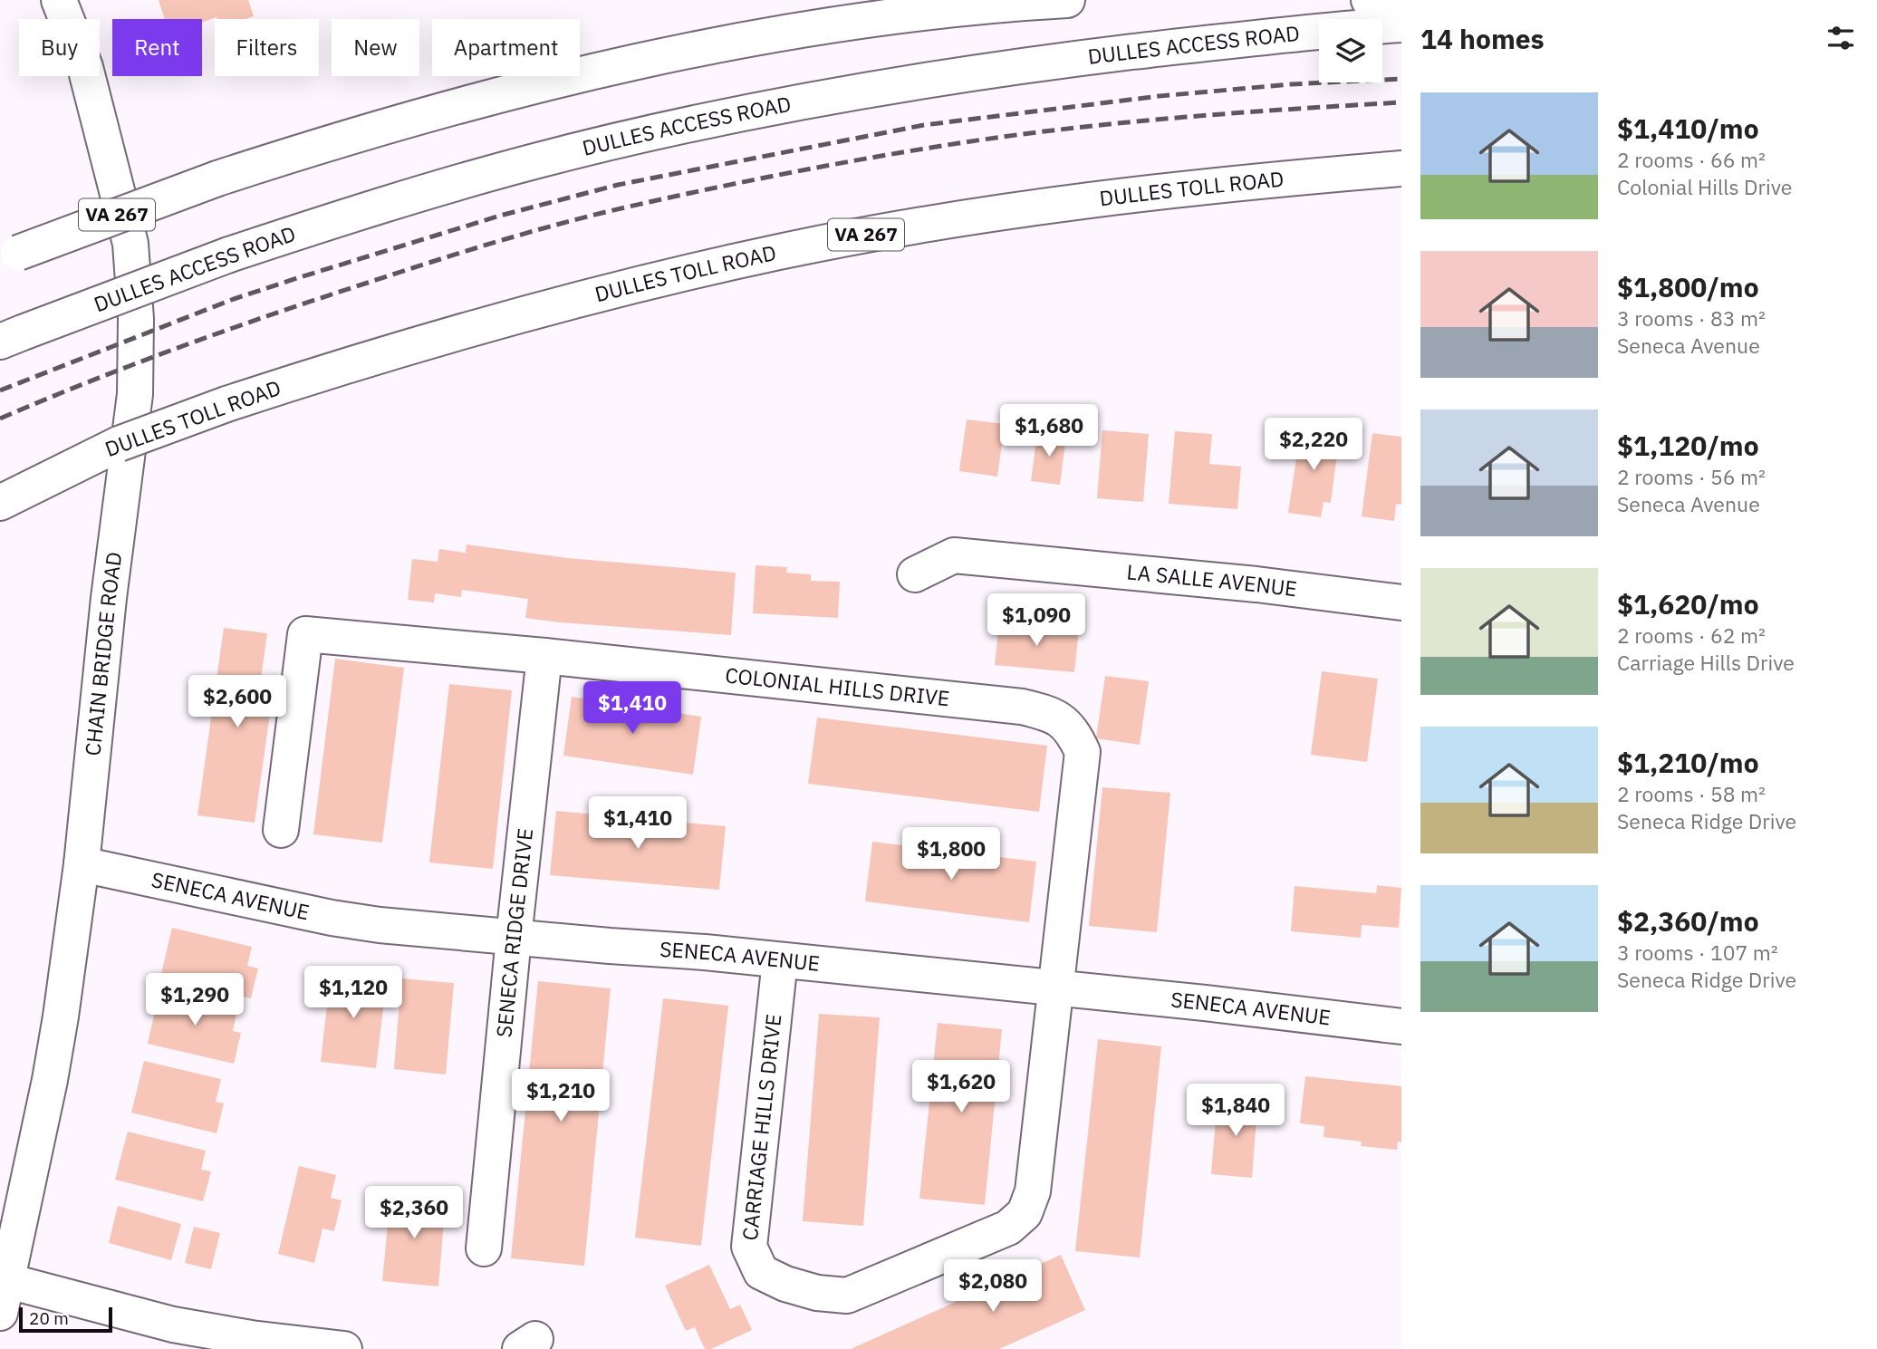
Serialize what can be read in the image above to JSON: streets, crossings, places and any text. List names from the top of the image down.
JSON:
{
  "streets": {
    "main road": [
      "DULLES ACCESS ROAD",
      "DULLES TOLL ROAD",
      "VA 267",
      "LA SALLE AVENUE",
      "CHAIN BRIDGE ROAD",
      "COLONIAL HILLS DRIVE",
      "SENECA AVENUE",
      "SENECA RIDGE DRIVE",
      "CARRIAGE HILLS DRIVE"
    ]
  },
  "crossings": [
    ["CHAIN BRIDGE ROAD", "SENECA AVENUE"],
    ["COLONIAL HILLS DRIVE", "SENECA AVENUE"],
    ["COLONIAL HILLS DRIVE", "SENECA RIDGE DRIVE"],
    ["COLONIAL HILLS DRIVE", "CARRIAGE HILLS DRIVE"],
    ["SENECA AVENUE", "SENECA RIDGE DRIVE"],
    ["SENECA AVENUE", "CARRIAGE HILLS DRIVE"]
  ],
  "scale_bar": "20 m",
  "page": {
    "heading": "14 homes",
    "chip": [
      "Buy",
      "Rent",
      "Filters",
      "New",
      "Apartment"
    ],
    "list": [
      {
        "name": "$1,410/mo",
        "note": "2 rooms · 66 m² · Colonial Hills Drive"
      },
      {
        "name": "$1,800/mo",
        "note": "3 rooms · 83 m² · Seneca Avenue"
      },
      {
        "name": "$1,120/mo",
        "note": "2 rooms · 56 m² · Seneca Avenue"
      },
      {
        "name": "$1,620/mo",
        "note": "2 rooms · 62 m² · Carriage Hills Drive"
      },
      {
        "name": "$1,210/mo",
        "note": "2 rooms · 58 m² · Seneca Ridge Drive"
      },
      {
        "name": "$2,360/mo",
        "note": "3 rooms · 107 m² · Seneca Ridge Drive"
      }
    ],
    "price": [
      "$1,680",
      "$2,220",
      "$1,090",
      "$2,600",
      "$1,410",
      "$1,410",
      "$1,800",
      "$1,120",
      "$1,290",
      "$1,620",
      "$1,210",
      "$1,840",
      "$2,360",
      "$2,080"
    ],
    "scale": "20 m"
  }
}
